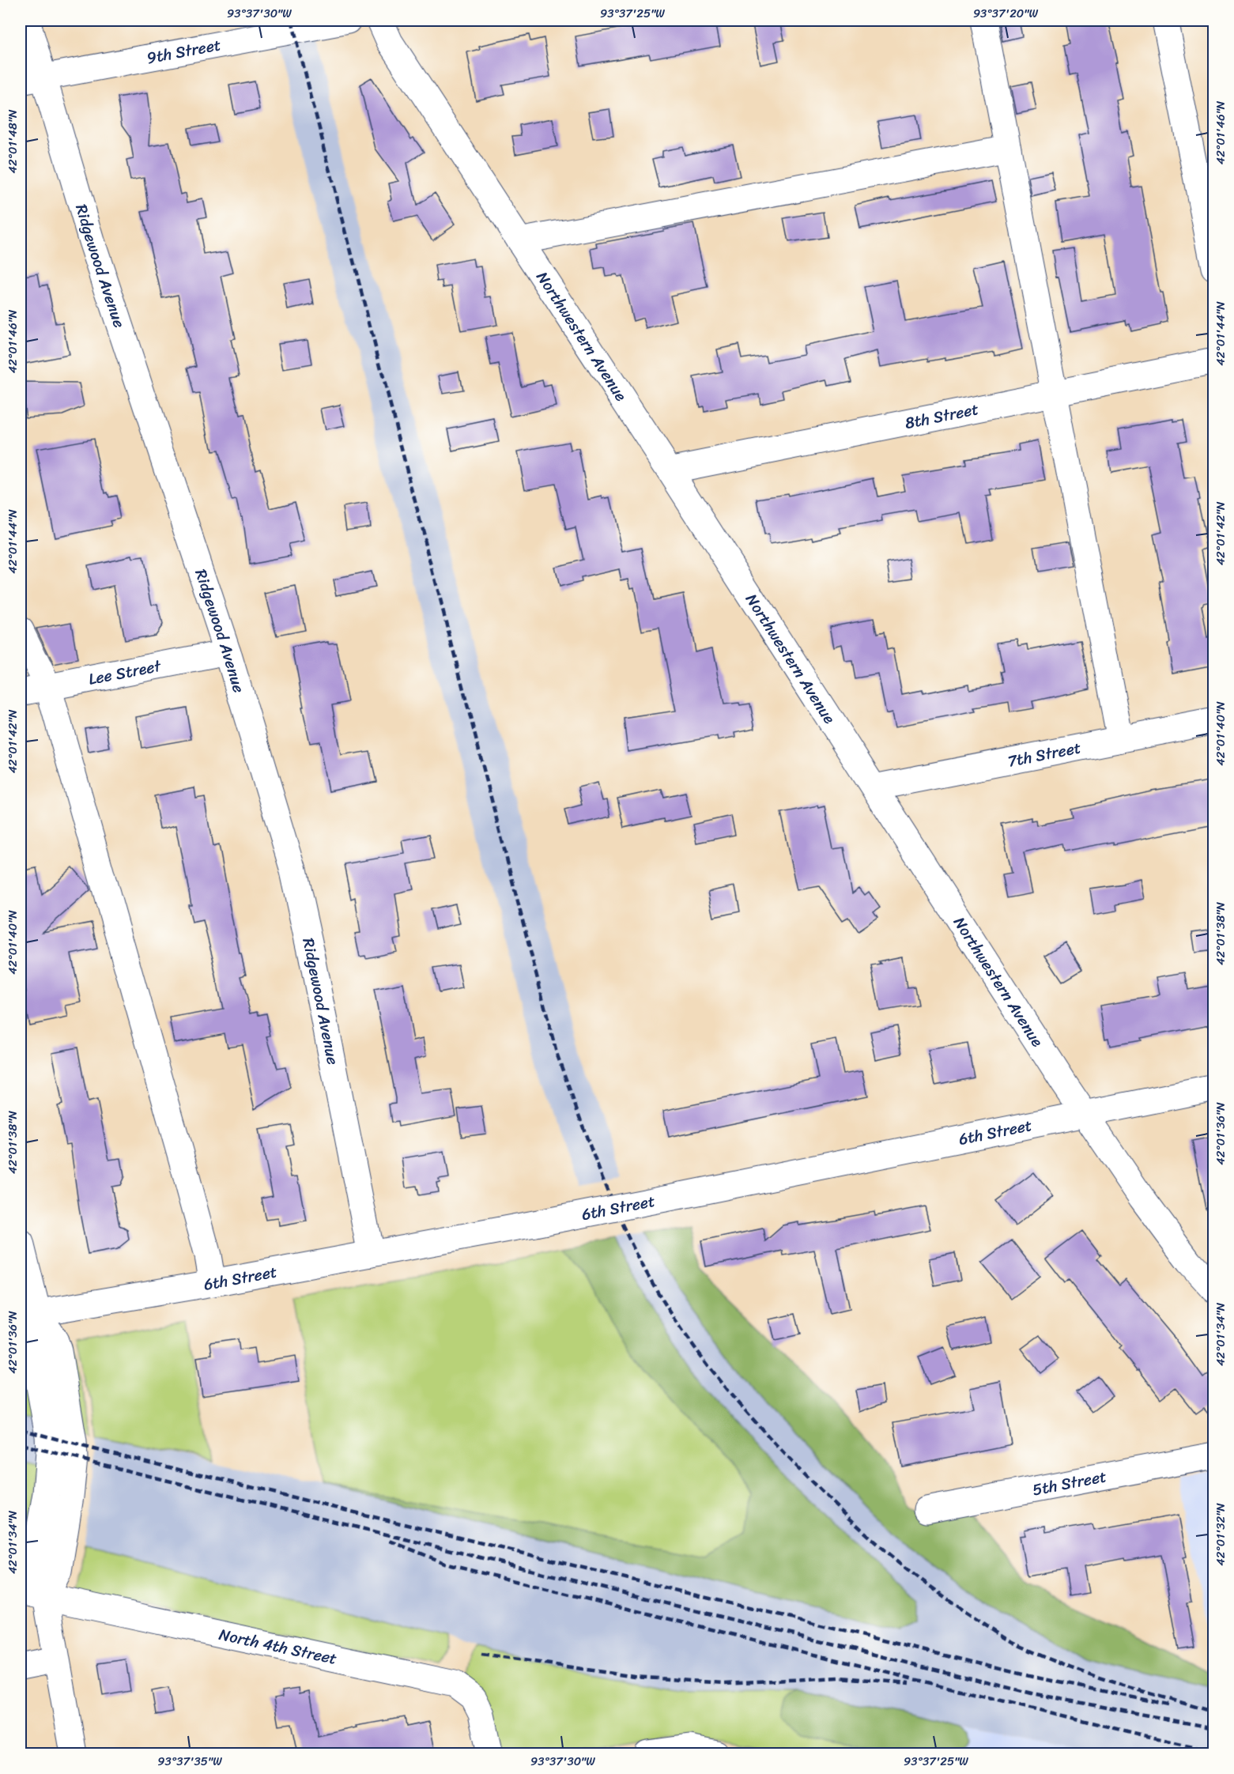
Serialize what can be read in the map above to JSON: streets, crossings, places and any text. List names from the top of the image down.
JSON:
{
  "streets": {
    "street": [
      "9th Street",
      "Ridgewood Avenue",
      "Northwestern Avenue",
      "8th Street",
      "Lee Street",
      "7th Street",
      "6th Street",
      "5th Street",
      "North 4th Street"
    ]
  },
  "crossings": [
    ["9th Street", "Ridgewood Avenue"],
    ["Ridgewood Avenue", "Lee Street"],
    ["Ridgewood Avenue", "6th Street"],
    ["Northwestern Avenue", "8th Street"],
    ["Northwestern Avenue", "7th Street"],
    ["Northwestern Avenue", "6th Street"]
  ],
  "coordinates": [
    "93°37'30\"W",
    "93°37'25\"W",
    "93°37'20\"W",
    "42°01'46\"N",
    "42°01'48\"N",
    "42°01'44\"N",
    "42°01'42\"N",
    "42°01'40\"N",
    "42°01'38\"N",
    "42°01'36\"N",
    "42°01'34\"N",
    "42°01'32\"N",
    "93°37'35\"W"
  ]
}
